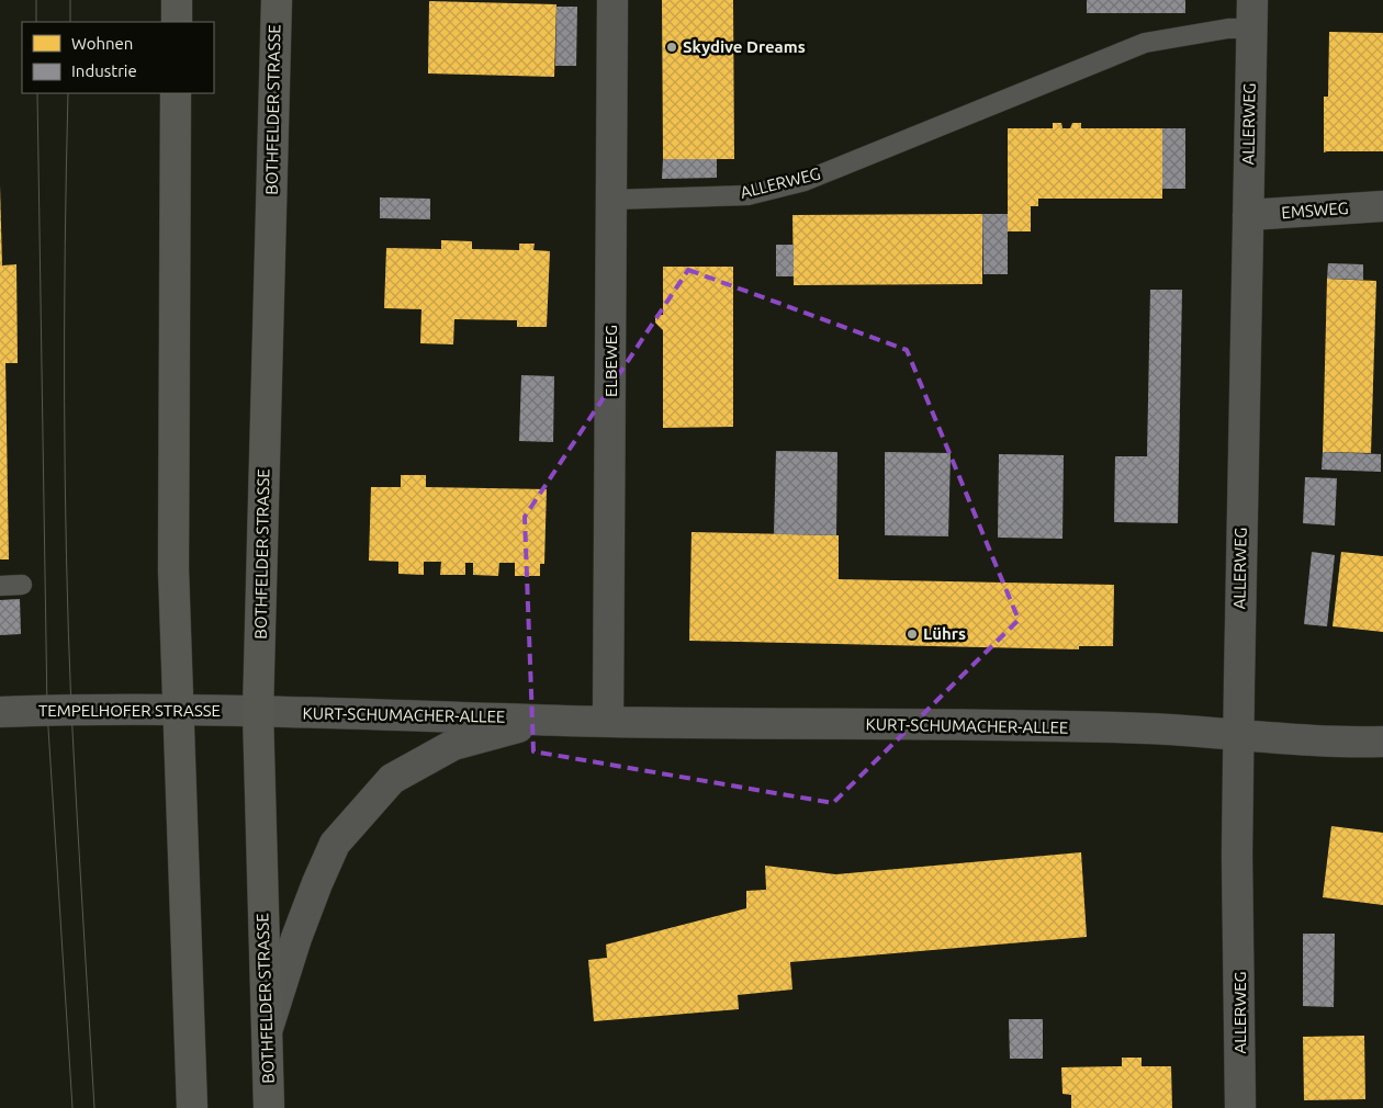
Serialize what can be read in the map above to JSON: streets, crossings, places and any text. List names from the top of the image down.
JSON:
{
  "streets": {
    "main road": ["BOTHFELDER STRASSE"],
    "street": [
      "ALLERWEG",
      "EMSWEG",
      "ELBEWEG",
      "TEMPELHOFER STRASSE",
      "KURT-SCHUMACHER-ALLEE"
    ]
  },
  "crossings": [
    ["BOTHFELDER STRASSE", "TEMPELHOFER STRASSE"],
    ["BOTHFELDER STRASSE", "KURT-SCHUMACHER-ALLEE"],
    ["ALLERWEG", "EMSWEG"],
    ["ALLERWEG", "ELBEWEG"],
    ["ALLERWEG", "KURT-SCHUMACHER-ALLEE"],
    ["ELBEWEG", "KURT-SCHUMACHER-ALLEE"],
    ["TEMPELHOFER STRASSE", "KURT-SCHUMACHER-ALLEE"]
  ],
  "places": ["Skydive Dreams", "Lührs"],
  "legend": ["Wohnen", "Industrie"]
}
